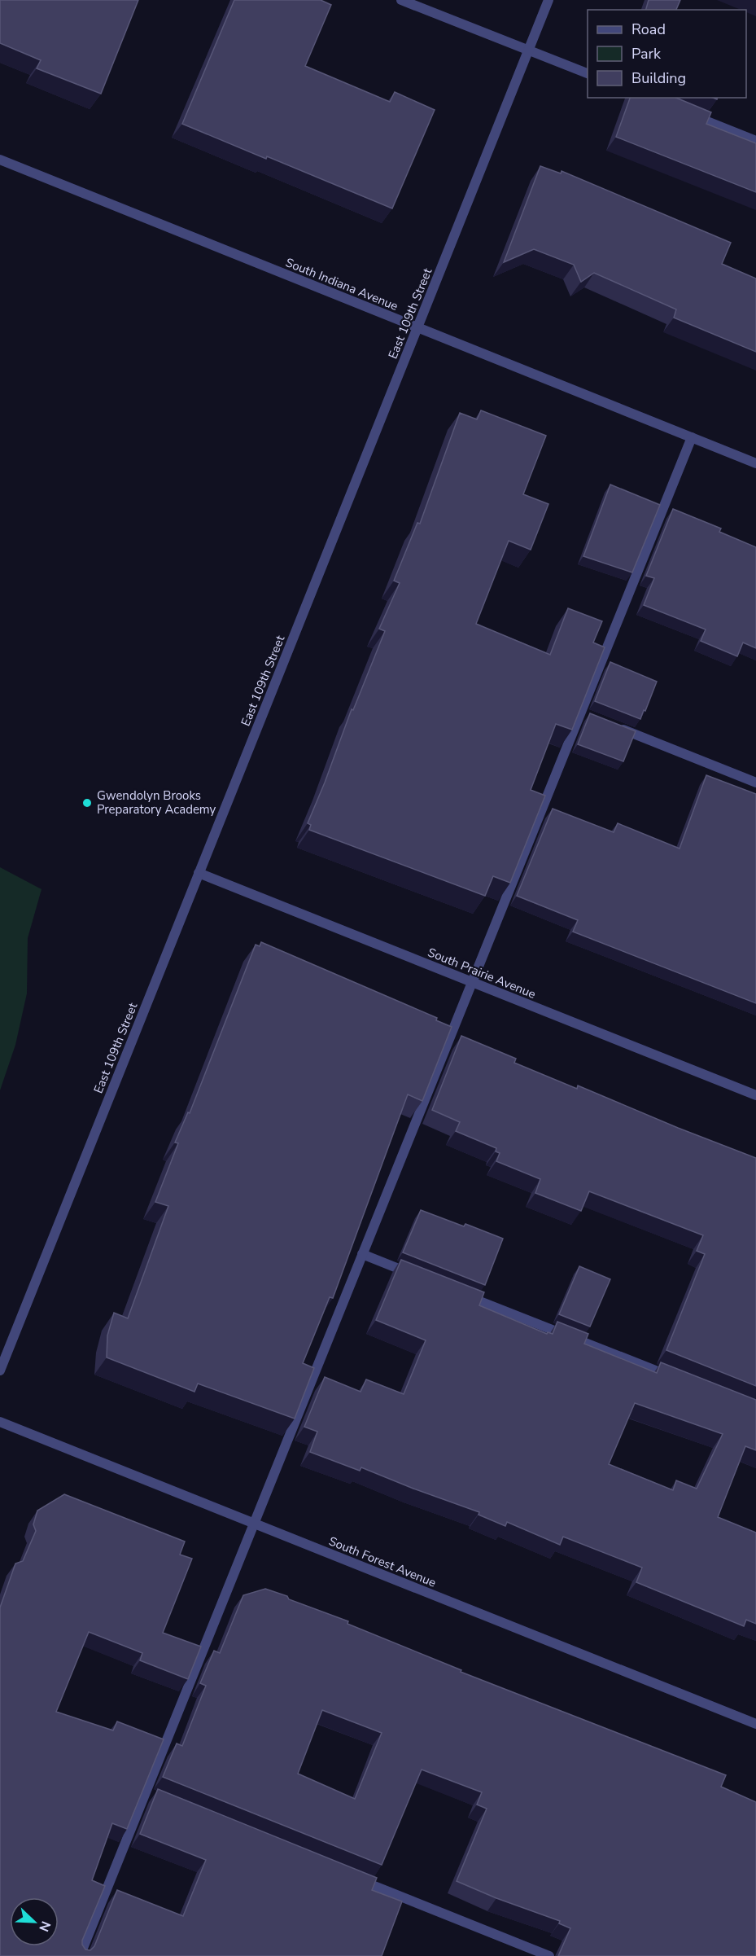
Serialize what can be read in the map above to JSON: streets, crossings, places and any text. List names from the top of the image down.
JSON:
{
  "streets": {
    "street": [
      "South Indiana Avenue",
      "East 109th Street",
      "South Prairie Avenue",
      "South Forest Avenue"
    ]
  },
  "crossings": [
    ["South Indiana Avenue", "East 109th Street"],
    ["East 109th Street", "South Prairie Avenue"]
  ],
  "places": ["Gwendolyn Brooks Preparatory Academy"],
  "legend": ["Road", "Park", "Building"],
  "north": "bottom right"
}
